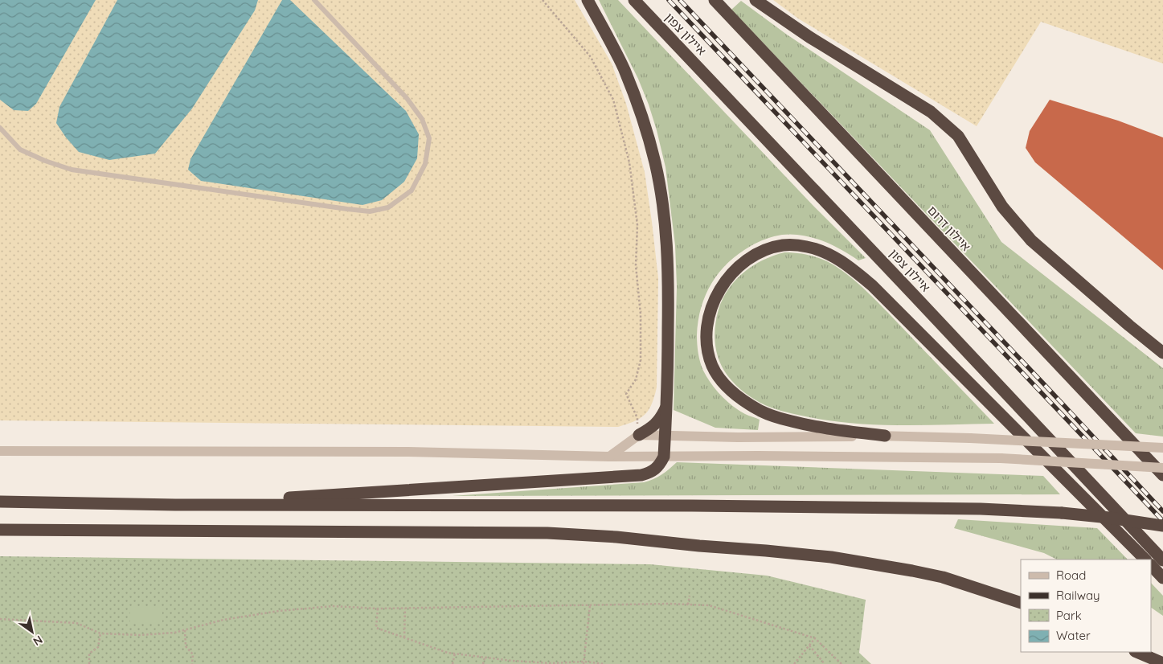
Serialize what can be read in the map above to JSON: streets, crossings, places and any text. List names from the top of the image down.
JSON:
{
  "streets": {
    "highway": ["איילון צפון", "איילון דרום"]
  },
  "legend": [
    "Road",
    "Railway",
    "Park",
    "Water"
  ],
  "north": "bottom right"
}
